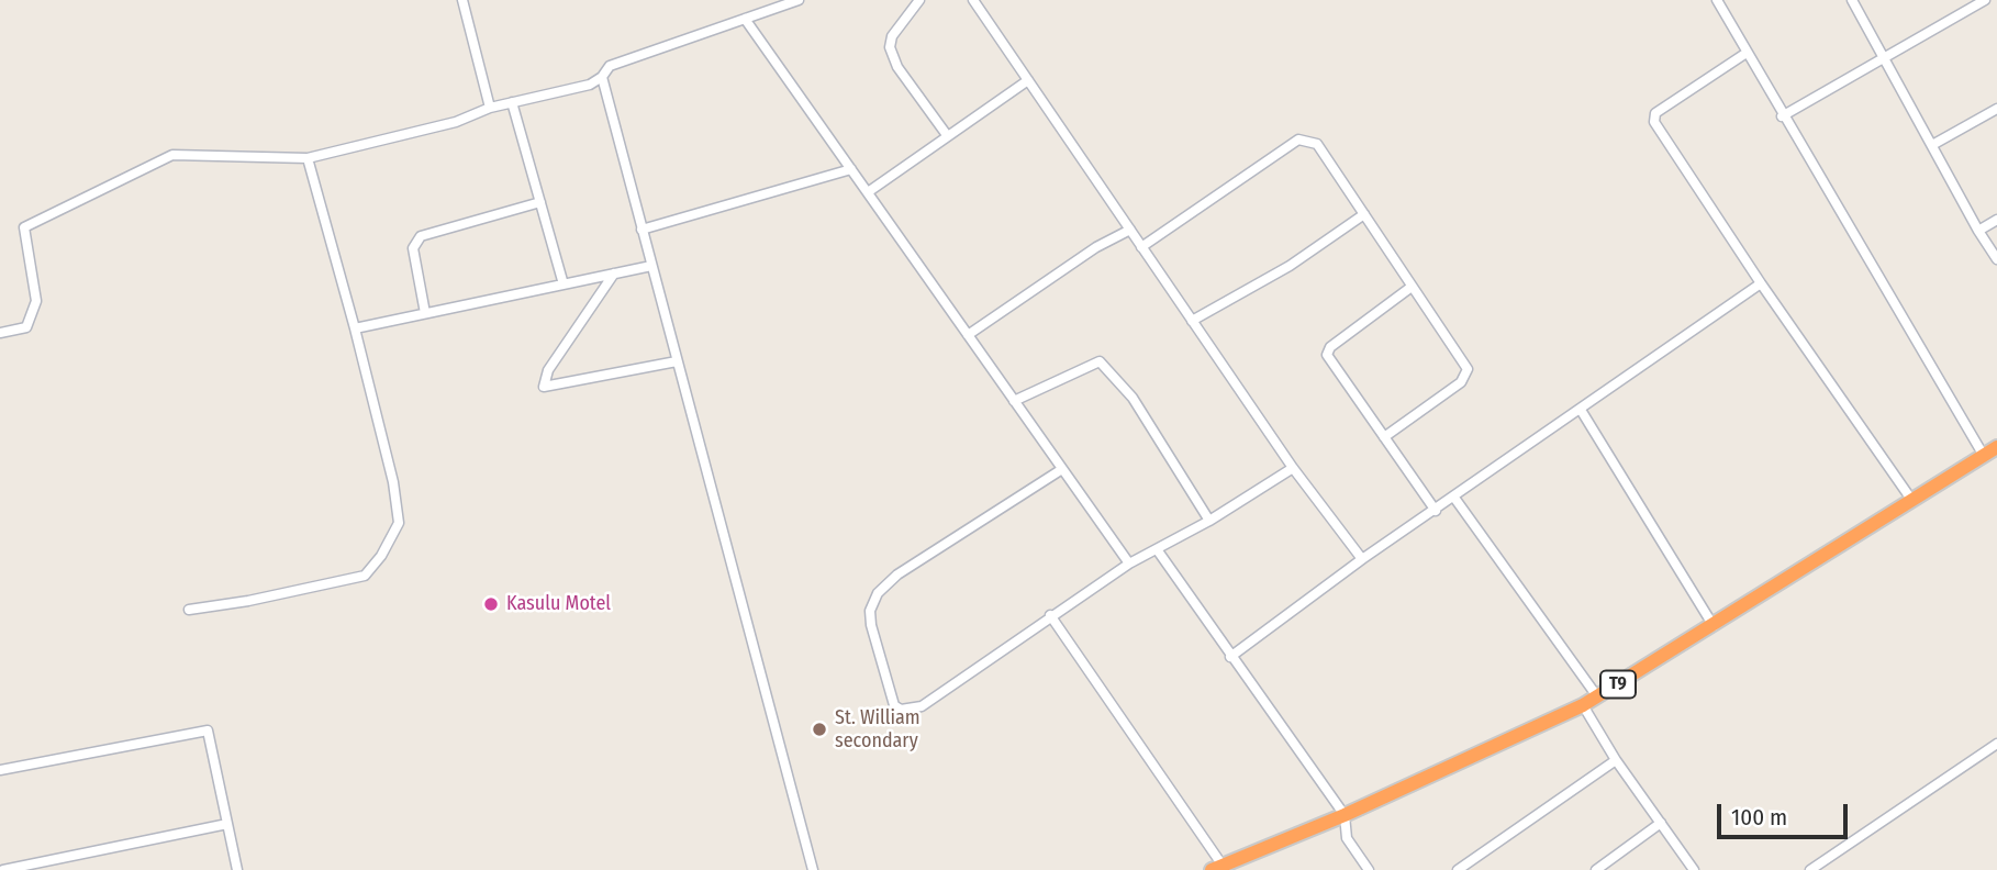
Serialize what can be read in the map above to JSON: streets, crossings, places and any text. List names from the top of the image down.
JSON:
{
  "streets": {
    "highway": ["T9"]
  },
  "places": ["Kasulu Motel", "St. William secondary"],
  "scale_bar": "100 m"
}
